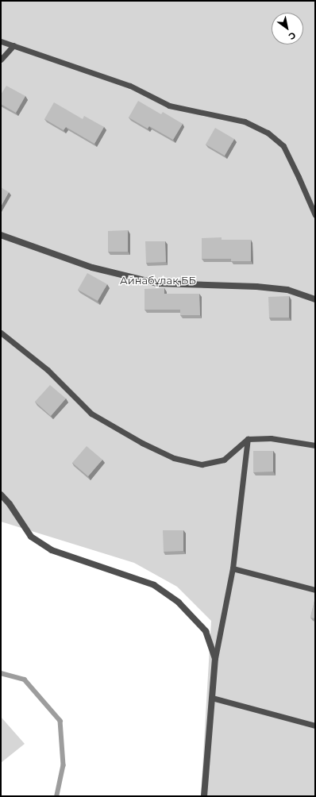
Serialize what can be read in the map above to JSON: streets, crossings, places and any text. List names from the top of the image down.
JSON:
{
  "parks": ["Айнабұлақ ББ"],
  "north": "bottom right"
}
